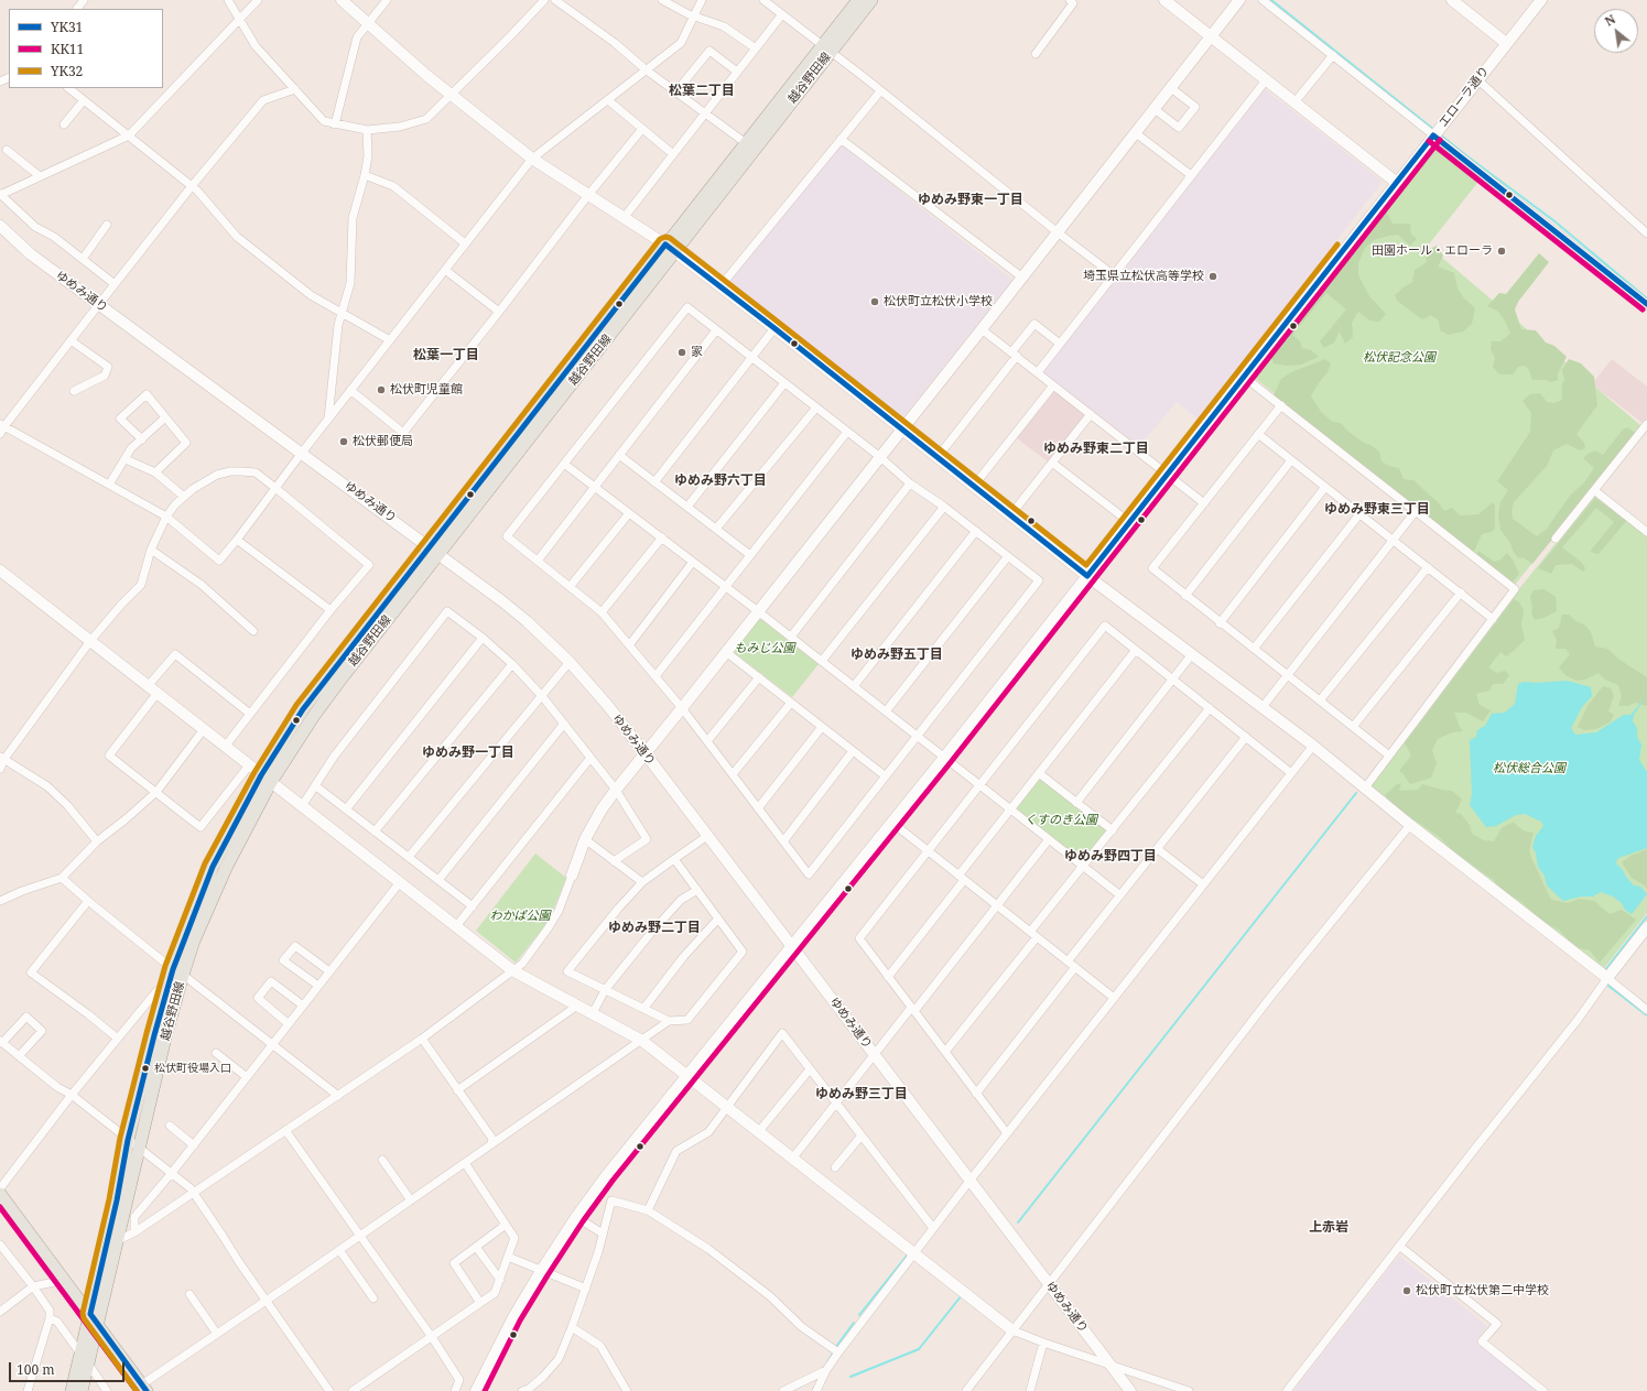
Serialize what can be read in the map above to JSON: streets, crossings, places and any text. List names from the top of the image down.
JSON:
{
  "streets": {
    "main road": ["越谷野田線"],
    "street": ["エローラ通り", "ゆめみ通り"]
  },
  "crossings": [
    ["越谷野田線", "ゆめみ通り"],
    ["エローラ通り", "ゆめみ通り"]
  ],
  "districts": [
    "松葉二丁目",
    "ゆめみ野東一丁目",
    "松葉一丁目",
    "ゆめみ野東二丁目",
    "ゆめみ野六丁目",
    "ゆめみ野東三丁目",
    "ゆめみ野五丁目",
    "ゆめみ野一丁目",
    "ゆめみ野四丁目",
    "ゆめみ野二丁目",
    "ゆめみ野三丁目",
    "上赤岩"
  ],
  "parks": [
    "松伏記念公園",
    "もみじ公園",
    "松伏総合公園",
    "くすのき公園",
    "わかば公園"
  ],
  "places": [
    "田園ホール・エローラ",
    "埼玉県立松伏高等学校",
    "松伏町立松伏小学校",
    "家",
    "松伏町児童館",
    "松伏郵便局",
    "松伏町役場入口",
    "松伏町立松伏第二中学校"
  ],
  "lines": ["transit line YK31", "transit line KK11", "transit line YK32"],
  "legend": ["YK31", "KK11", "YK32"],
  "scale_bar": "100 m",
  "north": "top left"
}
